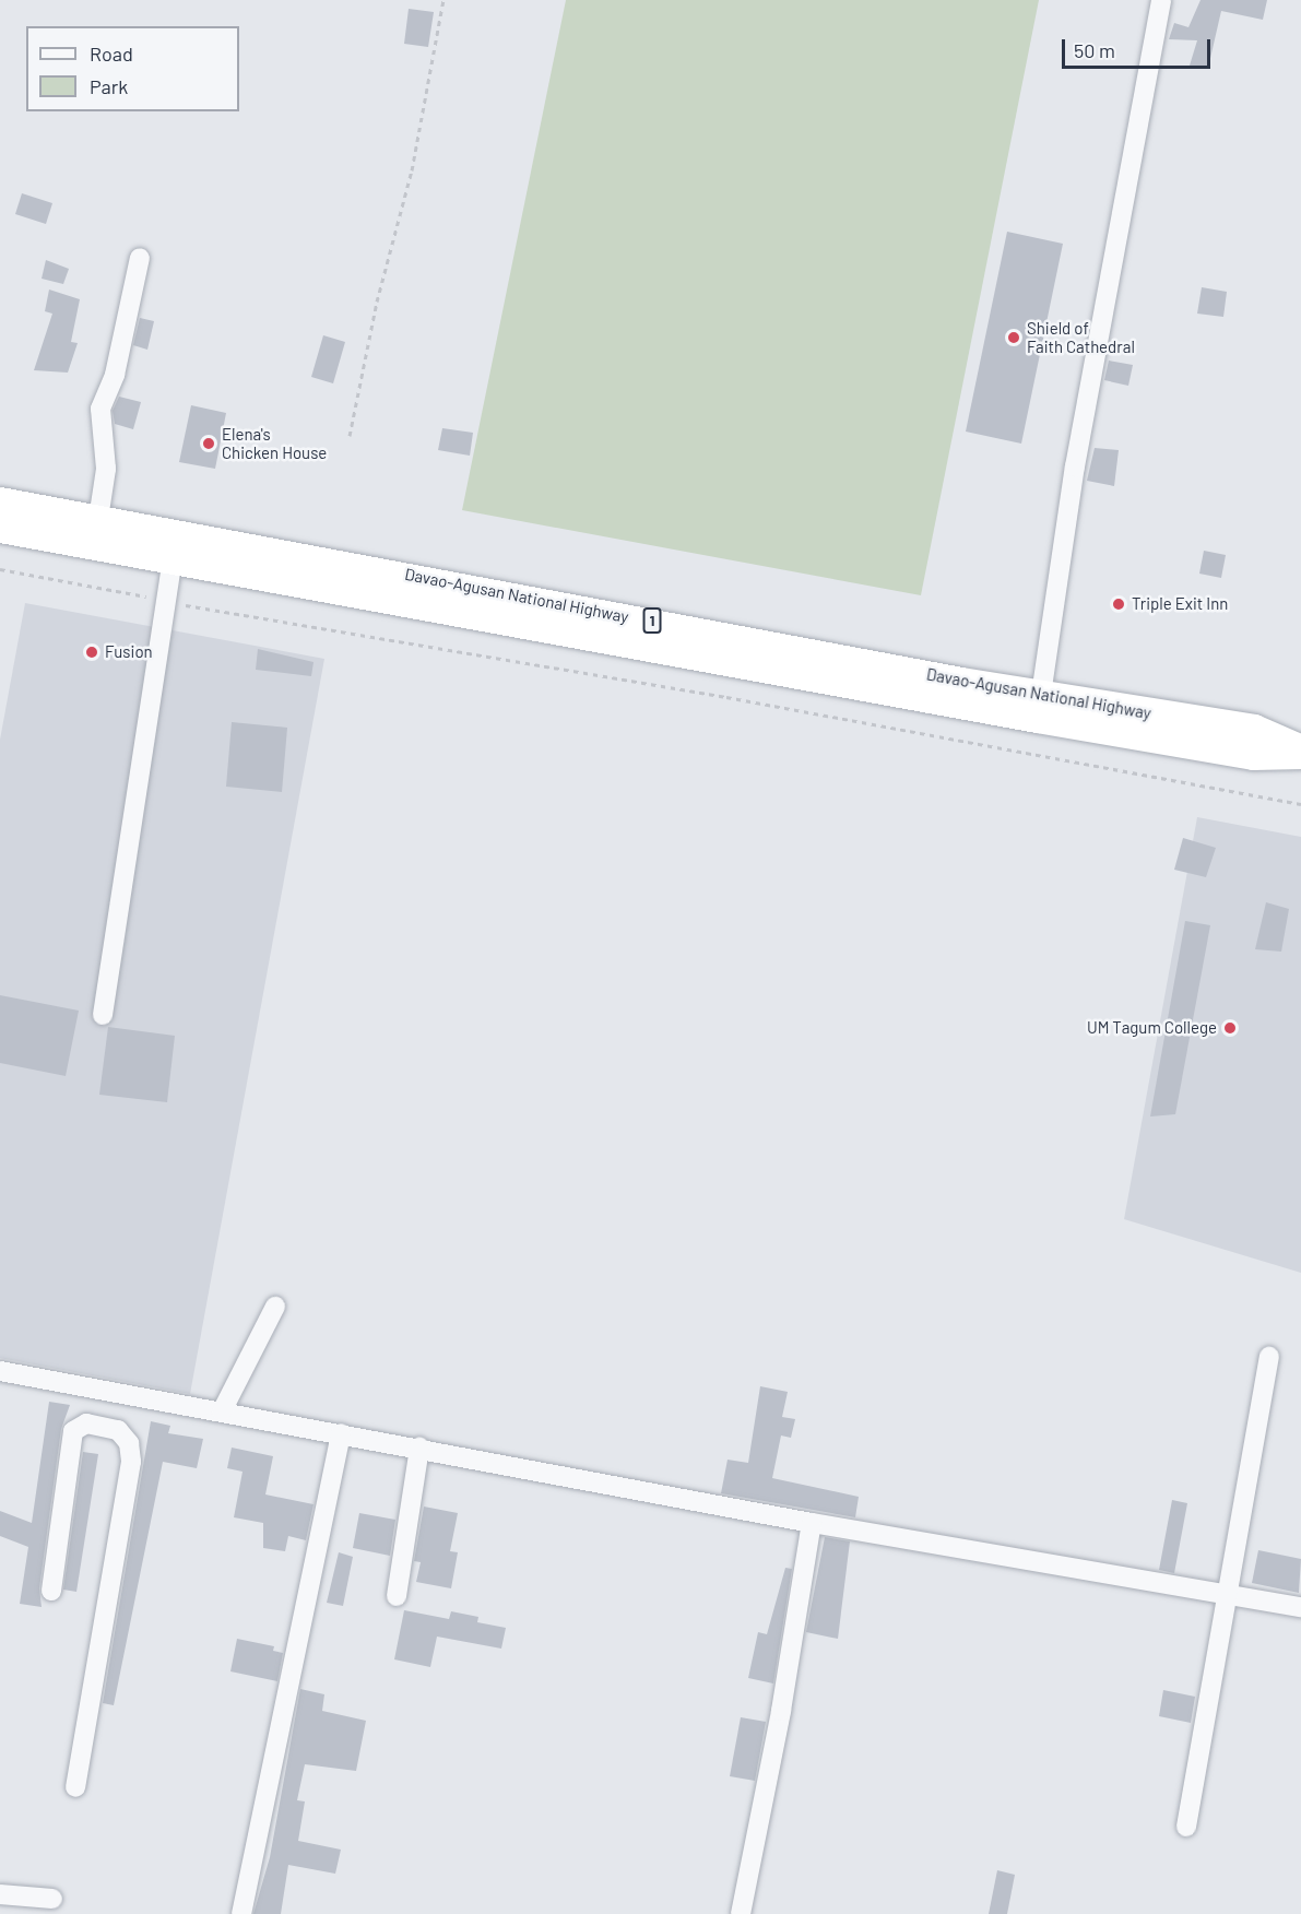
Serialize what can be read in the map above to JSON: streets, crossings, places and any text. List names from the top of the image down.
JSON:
{
  "streets": {
    "highway": ["Davao-Agusan National Highway", "1"]
  },
  "places": [
    "Shield of Faith Cathedral",
    "Elena's Chicken House",
    "Triple Exit Inn",
    "Fusion",
    "UM Tagum College"
  ],
  "legend": ["Road", "Park"],
  "scale_bar": "50 m"
}
